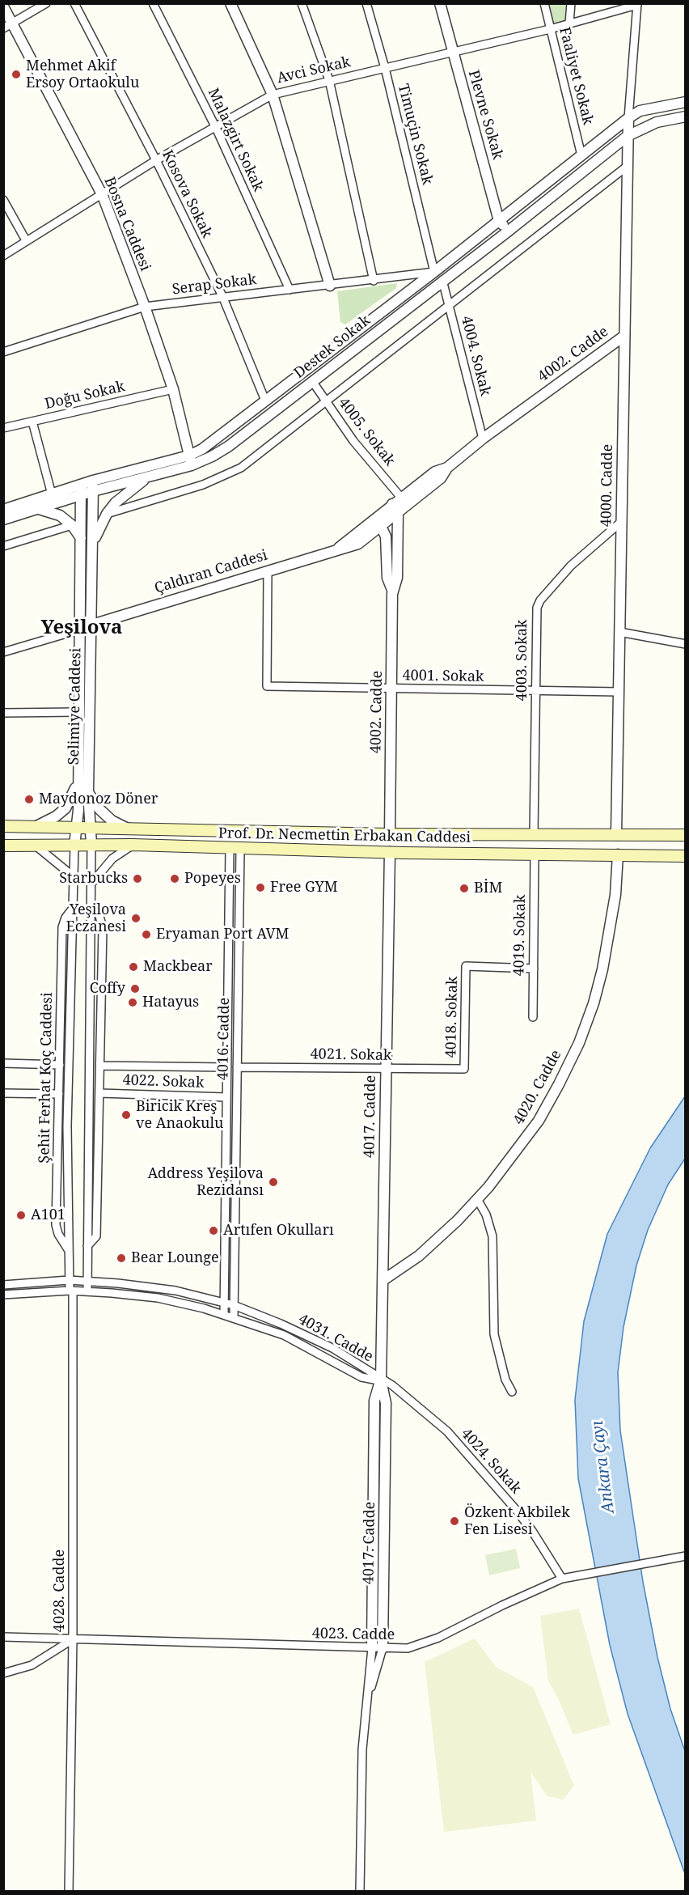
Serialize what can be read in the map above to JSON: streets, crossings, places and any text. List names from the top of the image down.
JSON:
{
  "streets": {
    "main road": ["Prof. Dr. Necmettin Erbakan Caddesi"],
    "street": [
      "Avci Sokak",
      "Faaliyet Sokak",
      "Plevne Sokak",
      "Timuçin Sokak",
      "Malazgirt Sokak",
      "Kosova Sokak",
      "Bosna Caddesi",
      "Serap Sokak",
      "Destek Sokak",
      "4002. Cadde",
      "4004. Sokak",
      "Doğu Sokak",
      "4005. Sokak",
      "4000. Cadde",
      "Çaldıran Caddesi",
      "4003. Sokak",
      "4001. Sokak",
      "Selimiye Caddesi",
      "4019. Sokak",
      "4018. Sokak",
      "4016. Cadde",
      "4021. Sokak",
      "Şehit Ferhat Koç Caddesi",
      "4022. Sokak",
      "4020. Cadde",
      "4017. Cadde",
      "4031. Cadde",
      "4024. Sokak",
      "4028. Cadde",
      "4023. Cadde"
    ]
  },
  "crossings": [
    ["Avci Sokak", "Faaliyet Sokak"],
    ["Avci Sokak", "Plevne Sokak"],
    ["Avci Sokak", "Timuçin Sokak"],
    ["Avci Sokak", "Malazgirt Sokak"],
    ["Avci Sokak", "Kosova Sokak"],
    ["Avci Sokak", "Bosna Caddesi"],
    ["Faaliyet Sokak", "Destek Sokak"],
    ["Plevne Sokak", "Destek Sokak"],
    ["Timuçin Sokak", "Serap Sokak"],
    ["Timuçin Sokak", "Destek Sokak"],
    ["Malazgirt Sokak", "Serap Sokak"],
    ["Kosova Sokak", "Serap Sokak"],
    ["Kosova Sokak", "Destek Sokak"],
    ["Bosna Caddesi", "Serap Sokak"],
    ["Bosna Caddesi", "Destek Sokak"],
    ["Bosna Caddesi", "Doğu Sokak"],
    ["Serap Sokak", "Destek Sokak"],
    ["Destek Sokak", "4004. Sokak"],
    ["Destek Sokak", "4005. Sokak"],
    ["Destek Sokak", "4000. Cadde"],
    ["Destek Sokak", "Selimiye Caddesi"],
    ["4002. Cadde", "4004. Sokak"],
    ["4002. Cadde", "4005. Sokak"],
    ["4002. Cadde", "4000. Cadde"],
    ["4002. Cadde", "Çaldıran Caddesi"],
    ["4002. Cadde", "4001. Sokak"],
    ["4002. Cadde", "Prof. Dr. Necmettin Erbakan Caddesi"],
    ["4000. Cadde", "4003. Sokak"],
    ["4000. Cadde", "4001. Sokak"],
    ["4000. Cadde", "Prof. Dr. Necmettin Erbakan Caddesi"],
    ["Çaldıran Caddesi", "4001. Sokak"],
    ["Çaldıran Caddesi", "Selimiye Caddesi"],
    ["4003. Sokak", "4001. Sokak"],
    ["4003. Sokak", "Prof. Dr. Necmettin Erbakan Caddesi"],
    ["Selimiye Caddesi", "Prof. Dr. Necmettin Erbakan Caddesi"],
    ["Selimiye Caddesi", "Şehit Ferhat Koç Caddesi"],
    ["Prof. Dr. Necmettin Erbakan Caddesi", "4019. Sokak"],
    ["Prof. Dr. Necmettin Erbakan Caddesi", "4016. Cadde"],
    ["Prof. Dr. Necmettin Erbakan Caddesi", "Şehit Ferhat Koç Caddesi"],
    ["Prof. Dr. Necmettin Erbakan Caddesi", "4020. Cadde"],
    ["Prof. Dr. Necmettin Erbakan Caddesi", "4017. Cadde"],
    ["4019. Sokak", "4018. Sokak"],
    ["4018. Sokak", "4021. Sokak"],
    ["4016. Cadde", "4021. Sokak"],
    ["4016. Cadde", "4022. Sokak"],
    ["4016. Cadde", "4031. Cadde"],
    ["4021. Sokak", "4017. Cadde"],
    ["Şehit Ferhat Koç Caddesi", "4031. Cadde"],
    ["Şehit Ferhat Koç Caddesi", "4028. Cadde"],
    ["4020. Cadde", "4017. Cadde"],
    ["4017. Cadde", "4031. Cadde"],
    ["4017. Cadde", "4024. Sokak"],
    ["4017. Cadde", "4023. Cadde"],
    ["4031. Cadde", "4024. Sokak"],
    ["4031. Cadde", "4028. Cadde"],
    ["4024. Sokak", "4023. Cadde"],
    ["4028. Cadde", "4023. Cadde"]
  ],
  "districts": ["Yeşilova"],
  "water": ["Ankara Çayı"],
  "places": [
    "Mehmet Akif Ersoy Ortaokulu",
    "Maydonoz Döner",
    "Starbucks",
    "Popeyes",
    "Free GYM",
    "BİM",
    "Yeşilova Eczanesi",
    "Eryaman Port AVM",
    "Mackbear",
    "Coffy",
    "Hatayus",
    "Biricik Kreş ve Anaokulu",
    "Address Yeşilova Rezidansı",
    "A101",
    "Artıfen Okulları",
    "Bear Lounge",
    "Özkent Akbilek Fen Lisesi"
  ]
}
